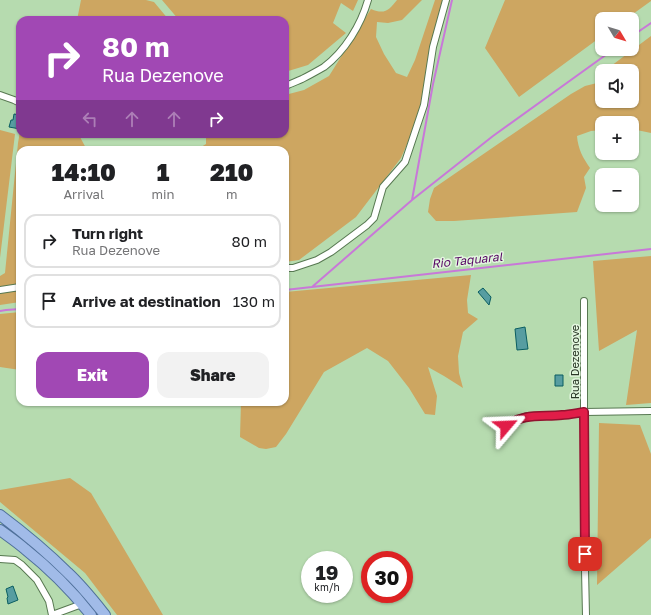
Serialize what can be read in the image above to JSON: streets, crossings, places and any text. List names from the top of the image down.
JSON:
{
  "streets": {
    "street": ["Rua Dezenove"]
  },
  "water": ["Rio Taquaral"],
  "north": "bottom right",
  "page": {
    "map_buttons": ["+", "−"],
    "turn": ["80 m", "Rua Dezenove"],
    "eta": [
      "14:10",
      "Arrival",
      "1",
      "min",
      "210",
      "m"
    ],
    "list": [
      {
        "name": "Turn right",
        "note": "Rua Dezenove",
        "value": "80 m"
      },
      {
        "name": "Arrive at destination",
        "value": "130 m"
      }
    ],
    "buttons": ["Exit", "Share"],
    "speed": "19 km/h",
    "limit": "30"
  }
}
